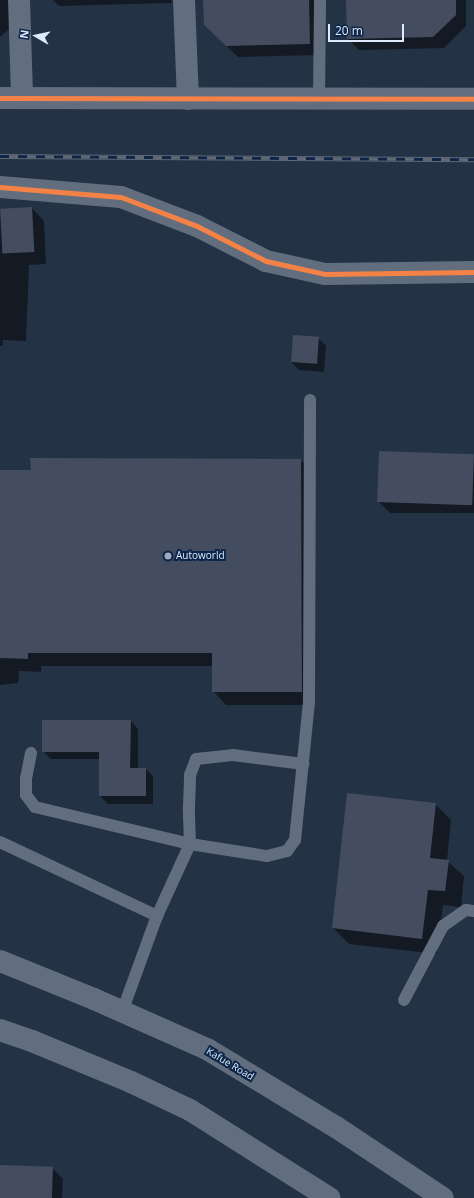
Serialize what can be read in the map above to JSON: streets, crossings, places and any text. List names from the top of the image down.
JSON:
{
  "streets": {
    "street": ["Kafue Road"]
  },
  "places": ["Autoworld"],
  "scale_bar": "20 m",
  "north": "left"
}
